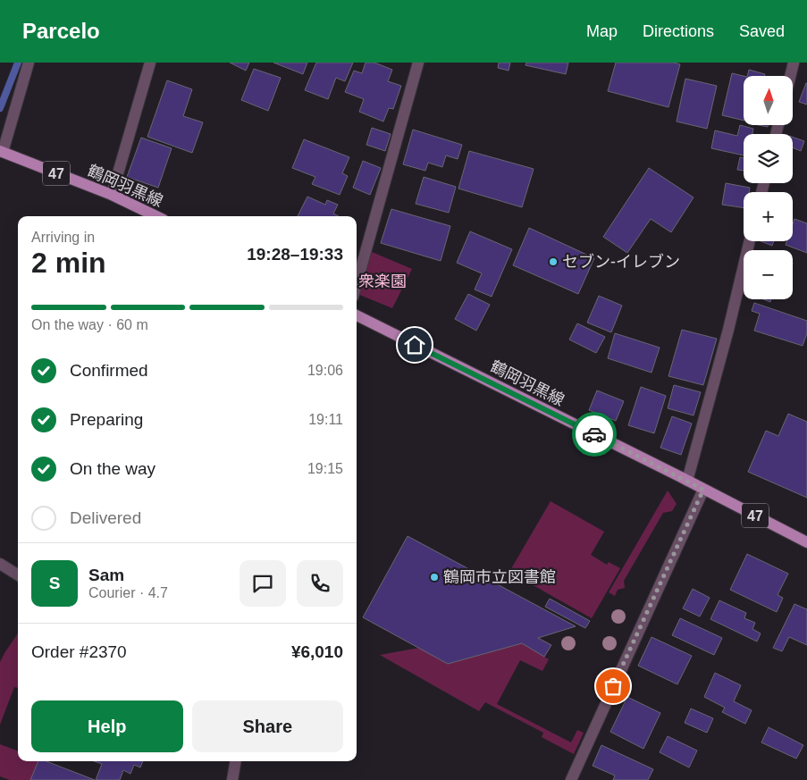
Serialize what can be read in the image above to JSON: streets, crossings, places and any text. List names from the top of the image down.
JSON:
{
  "streets": {
    "main road": ["47", "鶴岡羽黒線"]
  },
  "parks": ["衆楽園"],
  "places": ["セブン-イレブン", "鶴岡市立図書館"],
  "north": "top",
  "page": {
    "header": "Parcelo",
    "nav": ["Map", "Directions", "Saved"],
    "map_buttons": ["+", "−"],
    "heading": ["2 min", "Arriving in", "19:28–19:33"],
    "panel": [
      "Sam",
      "Courier · 4.7",
      "Order #2370",
      "¥6,010"
    ],
    "bar": "On the way · 60 m",
    "list": [
      ["Confirmed", "19:06"],
      ["Preparing", "19:11"],
      ["On the way", "19:15"],
      "Delivered"
    ],
    "round": "S",
    "buttons": ["Help", "Share"]
  }
}
